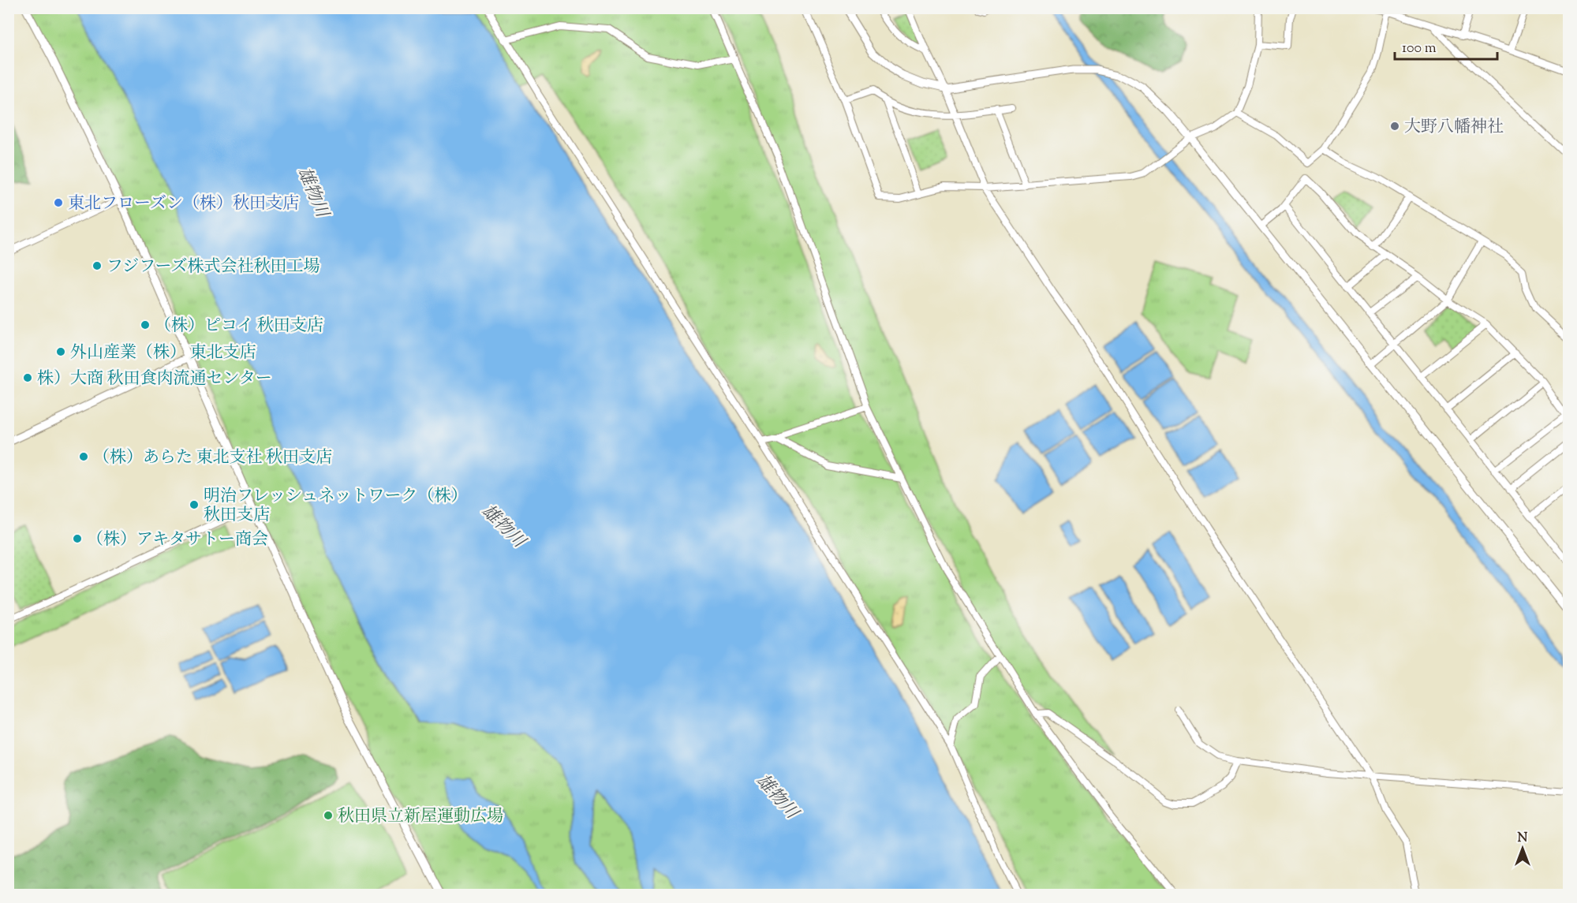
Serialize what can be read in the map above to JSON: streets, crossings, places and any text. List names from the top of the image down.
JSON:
{
  "water": ["雄物川"],
  "places": [
    "大野八幡神社",
    "東北フローズン（株）秋田支店",
    "フジフーズ株式会社秋田工場",
    "（株）ピコイ 秋田支店",
    "外山産業（株） 東北支店",
    "株）大商 秋田食肉流通センター",
    "（株）あらた 東北支社 秋田支店",
    "明治フレッシュネットワーク（株） 秋田支店",
    "（株）アキタサトー商会",
    "秋田県立新屋運動広場"
  ],
  "scale_bar": "100 m",
  "north": "top"
}
